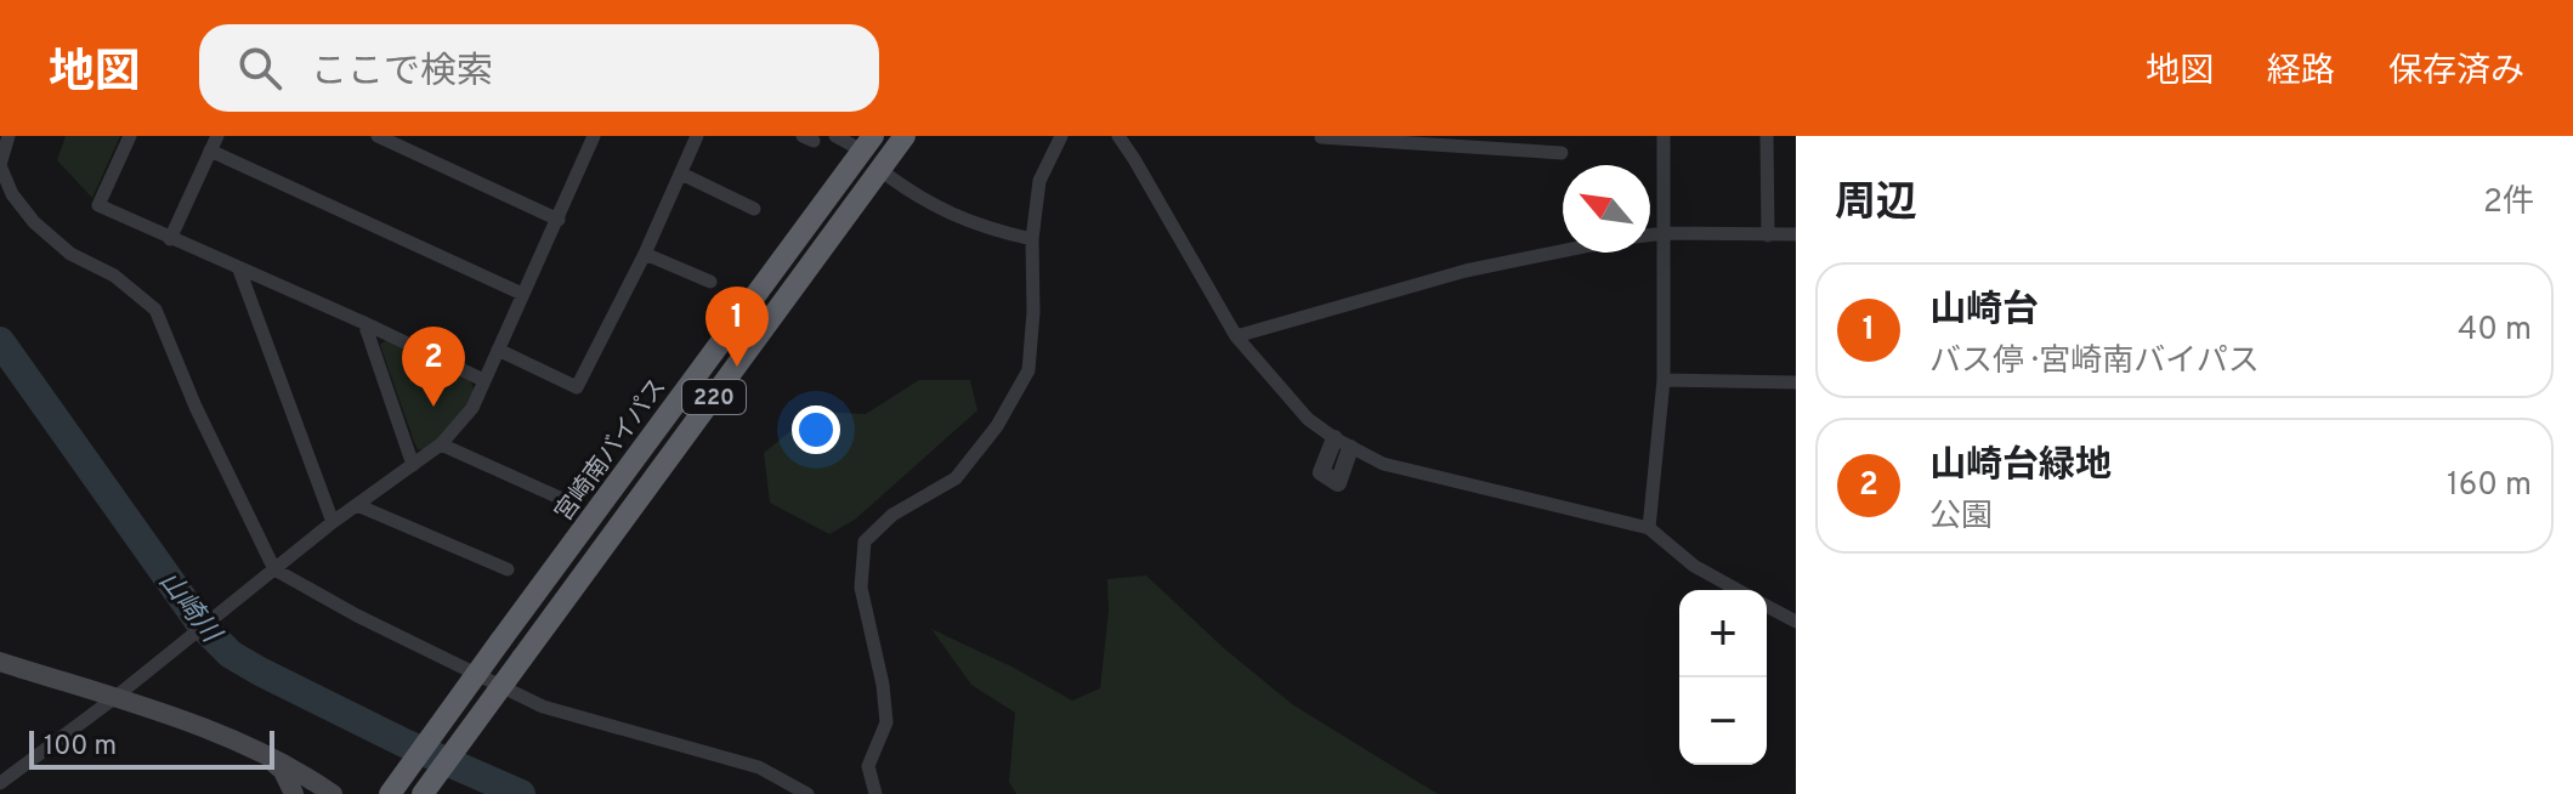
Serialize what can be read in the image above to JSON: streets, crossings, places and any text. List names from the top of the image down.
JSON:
{
  "streets": {
    "highway": ["220", "宮崎南バイパス"]
  },
  "water": ["山崎川"],
  "scale_bar": "100 m",
  "north": "top left",
  "page": {
    "header": "地図",
    "search": "ここで検索",
    "nav": ["地図", "経路", "保存済み"],
    "heading": ["周辺", "2件"],
    "list": [
      {
        "mark": "1",
        "name": "山崎台",
        "note": "バス停 · 宮崎南バイパス",
        "value": "40 m"
      },
      {
        "mark": "2",
        "name": "山崎台緑地",
        "note": "公園",
        "value": "160 m"
      }
    ],
    "pins": ["1", "2"],
    "map_buttons": ["+", "−"],
    "scale": "100 m"
  }
}
